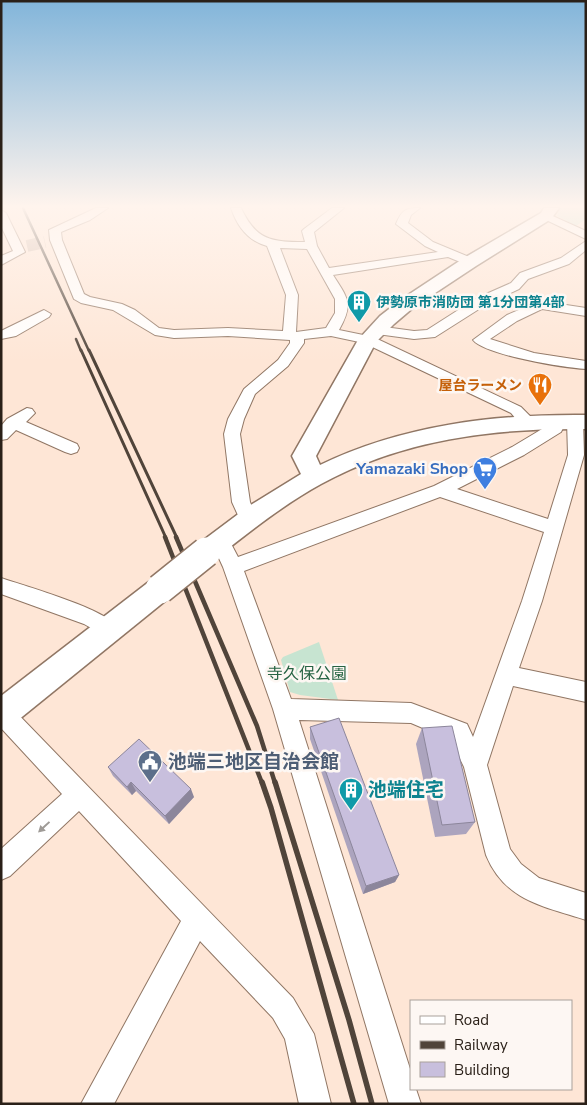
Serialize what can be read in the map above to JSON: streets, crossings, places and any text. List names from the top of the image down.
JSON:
{
  "parks": ["寺久保公園"],
  "places": {
    "building": ["伊勢原市消防団 第1分団第4部", "池端住宅"],
    "restaurant": ["屋台ラーメン"],
    "supermarket": ["Yamazaki Shop"],
    "public building": ["池端三地区自治会館"]
  },
  "legend": ["Road", "Railway", "Building"]
}
